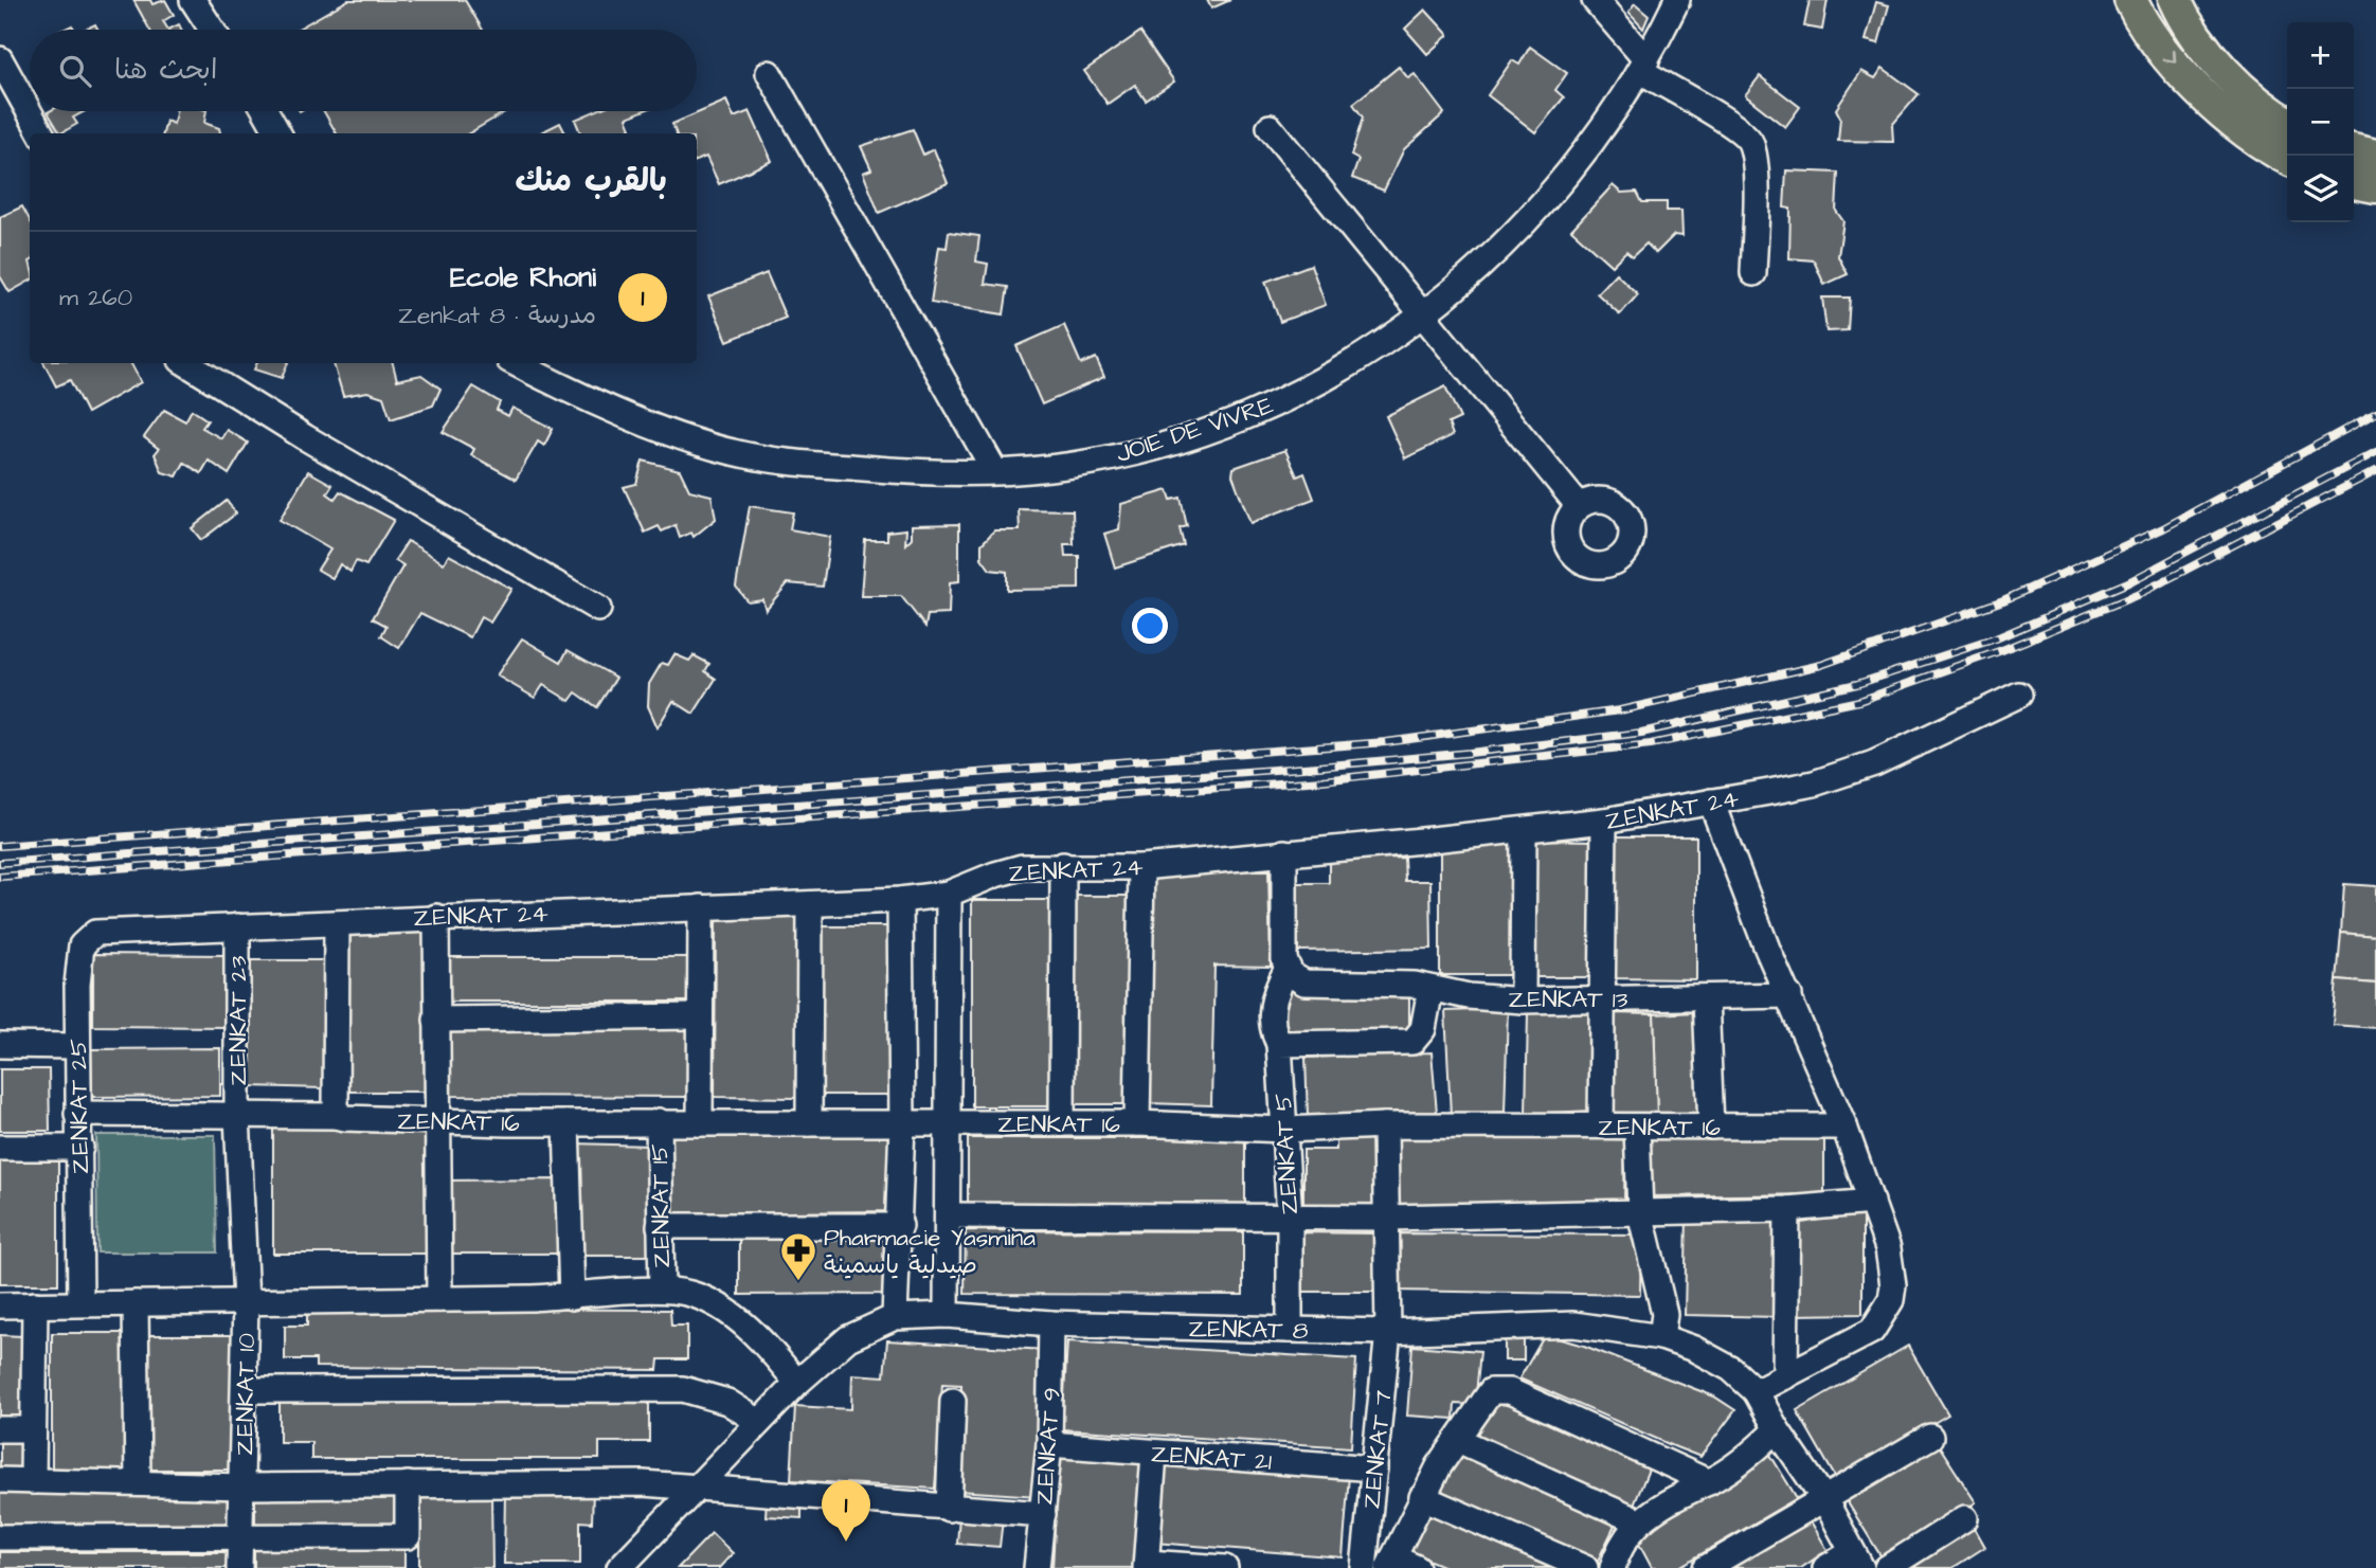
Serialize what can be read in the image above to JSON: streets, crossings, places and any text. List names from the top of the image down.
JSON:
{
  "streets": {
    "street": [
      "JOIE DE VIVRE",
      "ZENKAT 24",
      "ZENKAT 13",
      "ZENKAT 23",
      "ZENKAT 25",
      "ZENKAT 16",
      "ZENKAT 5",
      "ZENKAT 15",
      "ZENKAT 8",
      "ZENKAT 10",
      "ZENKAT 9",
      "ZENKAT 7",
      "ZENKAT 21"
    ]
  },
  "crossings": [
    ["ZENKAT 24", "ZENKAT 23"],
    ["ZENKAT 24", "ZENKAT 25"],
    ["ZENKAT 13", "ZENKAT 5"],
    ["ZENKAT 23", "ZENKAT 16"],
    ["ZENKAT 23", "ZENKAT 10"],
    ["ZENKAT 25", "ZENKAT 16"],
    ["ZENKAT 16", "ZENKAT 5"],
    ["ZENKAT 16", "ZENKAT 15"],
    ["ZENKAT 16", "ZENKAT 7"],
    ["ZENKAT 5", "ZENKAT 8"],
    ["ZENKAT 8", "ZENKAT 9"],
    ["ZENKAT 8", "ZENKAT 7"],
    ["ZENKAT 9", "ZENKAT 21"],
    ["ZENKAT 7", "ZENKAT 21"]
  ],
  "places": {
    "pharmacy": ["Pharmacie Yasmina صيدلية ياسمينة"]
  },
  "page": {
    "map_buttons": ["+", "−"],
    "search": "ابحث هنا",
    "heading": "بالقرب منك",
    "list": [
      {
        "mark": "1",
        "name": "Ecole Rhoni",
        "note": "مدرسة · Zenkat 8",
        "value": "260 m"
      }
    ],
    "pins": "1"
  }
}
